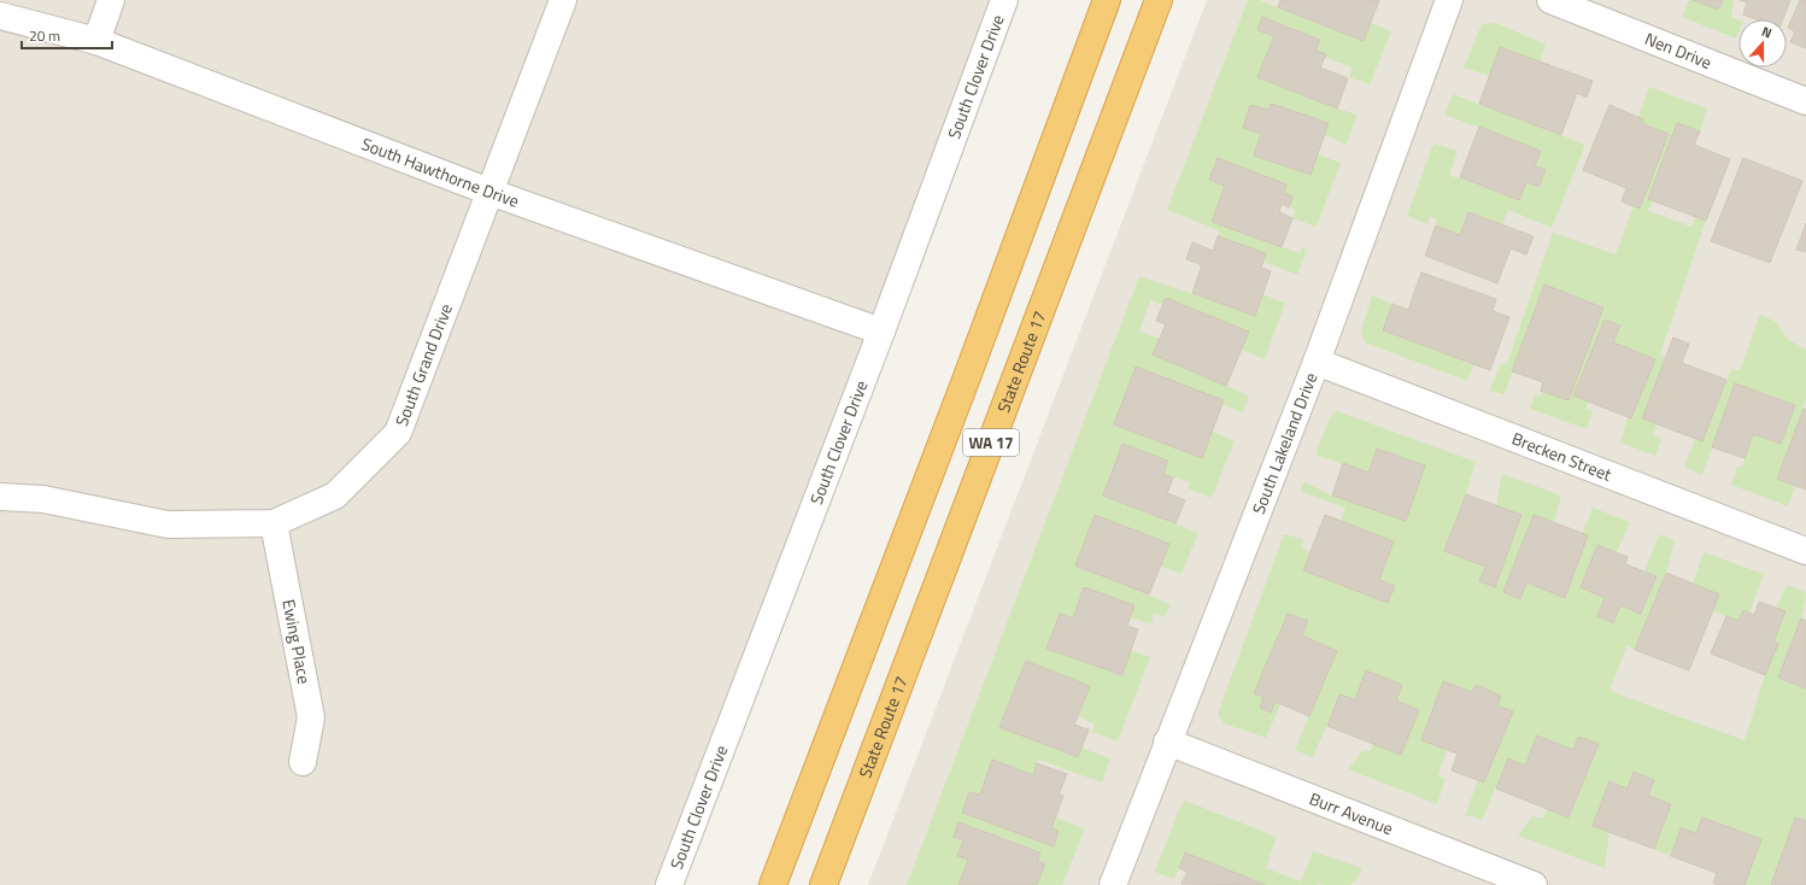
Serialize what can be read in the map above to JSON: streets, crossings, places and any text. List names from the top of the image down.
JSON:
{
  "streets": {
    "highway": ["State Route 17", "WA 17"],
    "street": [
      "Nen Drive",
      "South Clover Drive",
      "South Hawthorne Drive",
      "South Grand Drive",
      "South Lakeland Drive",
      "Brecken Street",
      "Ewing Place",
      "Burr Avenue"
    ]
  },
  "crossings": [
    ["South Clover Drive", "South Hawthorne Drive"],
    ["South Hawthorne Drive", "South Grand Drive"],
    ["South Grand Drive", "Ewing Place"],
    ["South Lakeland Drive", "Brecken Street"],
    ["South Lakeland Drive", "Burr Avenue"]
  ],
  "scale_bar": "20 m",
  "north": "top"
}
